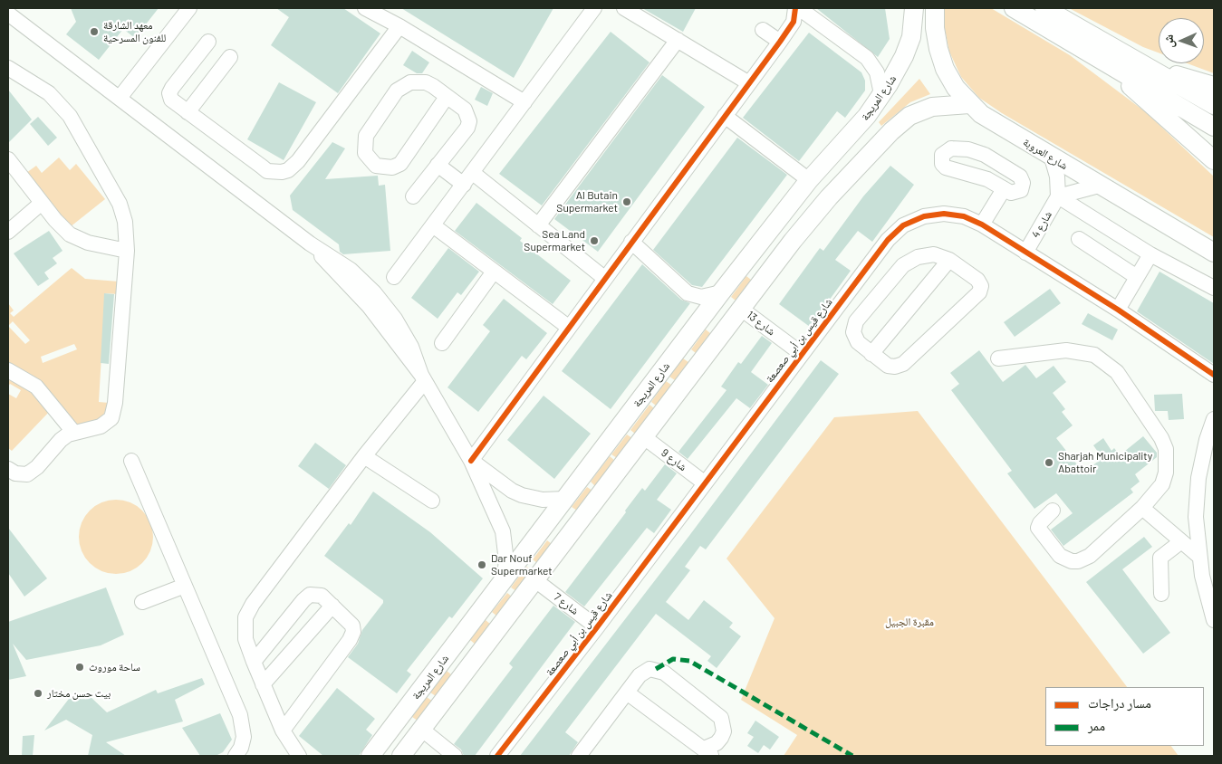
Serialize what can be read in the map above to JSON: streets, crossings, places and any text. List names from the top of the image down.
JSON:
{
  "streets": {
    "main road": ["شارع المريجة", "شارع العروبة"],
    "street": [
      "شارع 4",
      "شارع 13",
      "شارع قيس بن أبي صعصعة",
      "شارع 9",
      "شارع 7"
    ]
  },
  "crossings": [
    ["شارع 4", "شارع قيس بن أبي صعصعة"],
    ["شارع 13", "شارع قيس بن أبي صعصعة"],
    ["شارع قيس بن أبي صعصعة", "شارع 9"],
    ["شارع قيس بن أبي صعصعة", "شارع 7"]
  ],
  "parks": ["مقبرة الجبيل"],
  "places": [
    "معهد الشارقة للفنون المسرحية",
    "Al Butain Supermarket",
    "Sea Land Supermarket",
    "Sharjah Municipality Abattoir",
    "Dar Nouf Supermarket",
    "ساحة موروث",
    "بيت حسن مختار"
  ],
  "legend": ["مسار دراجات", "ممر"],
  "north": "left"
}
